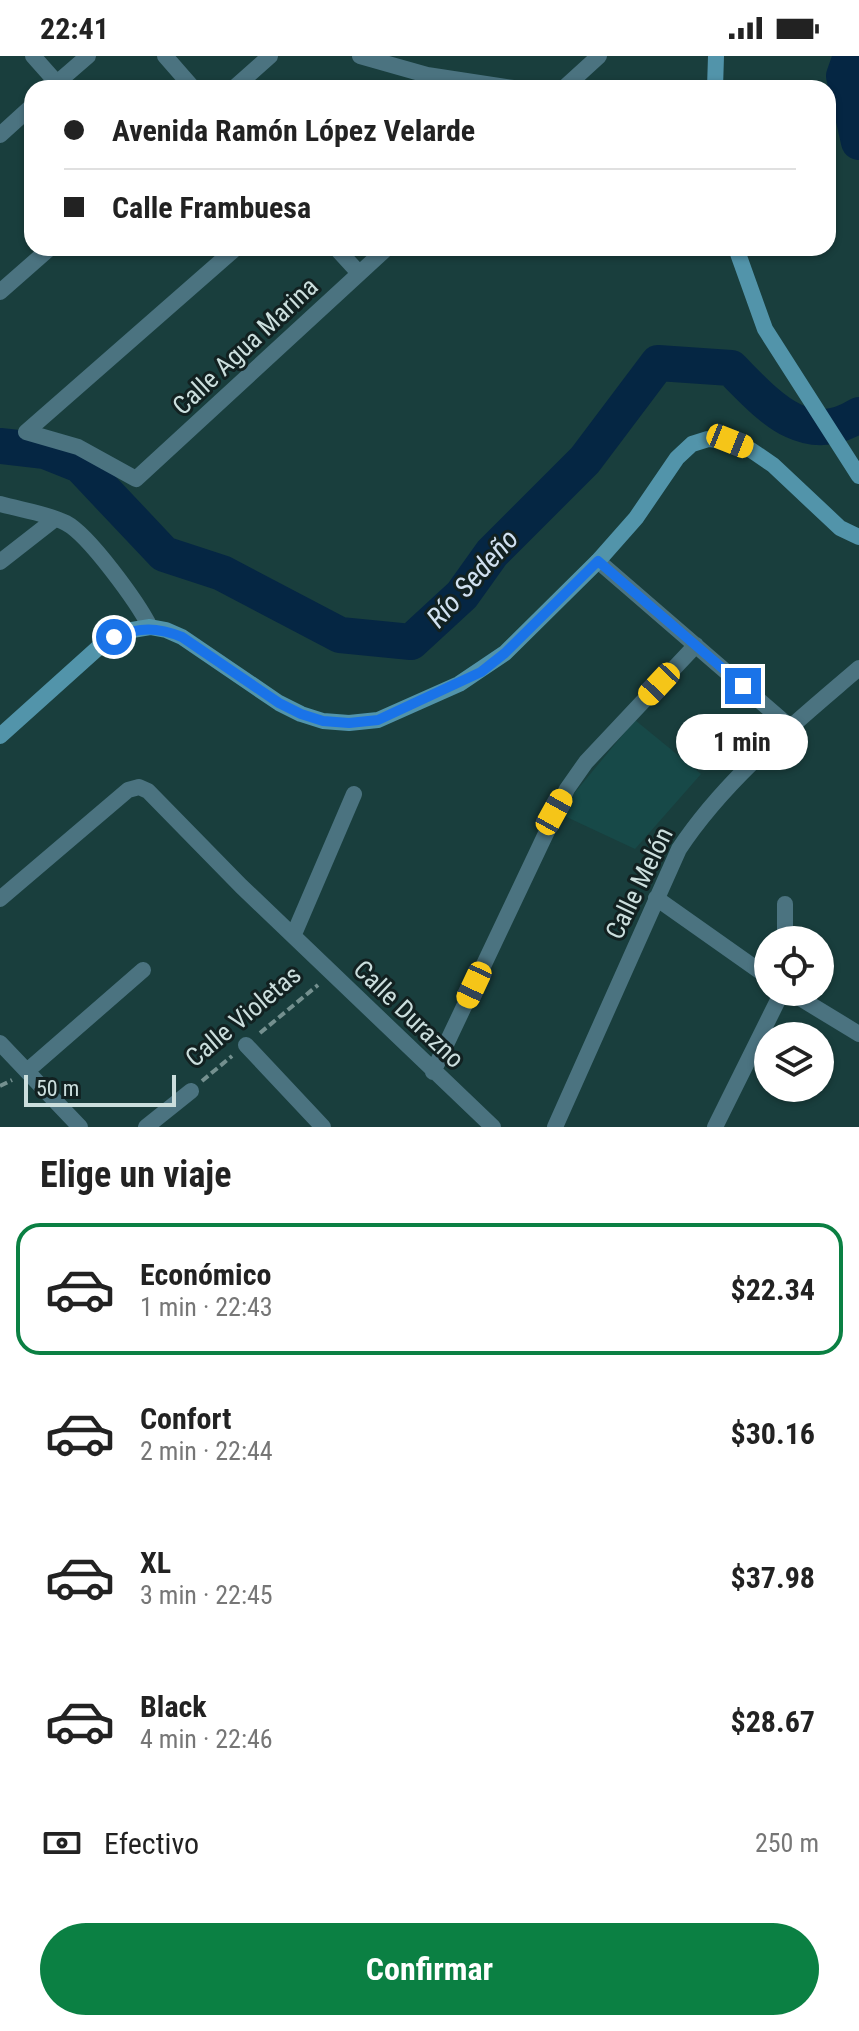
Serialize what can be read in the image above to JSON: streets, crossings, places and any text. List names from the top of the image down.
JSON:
{
  "streets": {
    "street": [
      "Calle Agua Marina",
      "Calle Melón",
      "Calle Durazno",
      "Calle Violetas"
    ]
  },
  "crossings": [
    ["Calle Durazno", "Calle Violetas"]
  ],
  "water": ["Río Sedeño"],
  "scale_bar": "50 m",
  "page": {
    "status": "22:41",
    "banner": ["Avenida Ramón López Velarde", "Calle Frambuesa"],
    "bubble": "1 min",
    "scale": "50 m",
    "heading": "Elige un viaje",
    "list": [
      {
        "name": "Económico",
        "note": "1 min · 22:43",
        "value": "$22.34"
      },
      {
        "name": "Confort",
        "note": "2 min · 22:44",
        "value": "$30.16"
      },
      {
        "name": "XL",
        "note": "3 min · 22:45",
        "value": "$37.98"
      },
      {
        "name": "Black",
        "note": "4 min · 22:46",
        "value": "$28.67"
      }
    ],
    "pay": ["Efectivo", "250 m"],
    "buttons": "Confirmar"
  }
}
